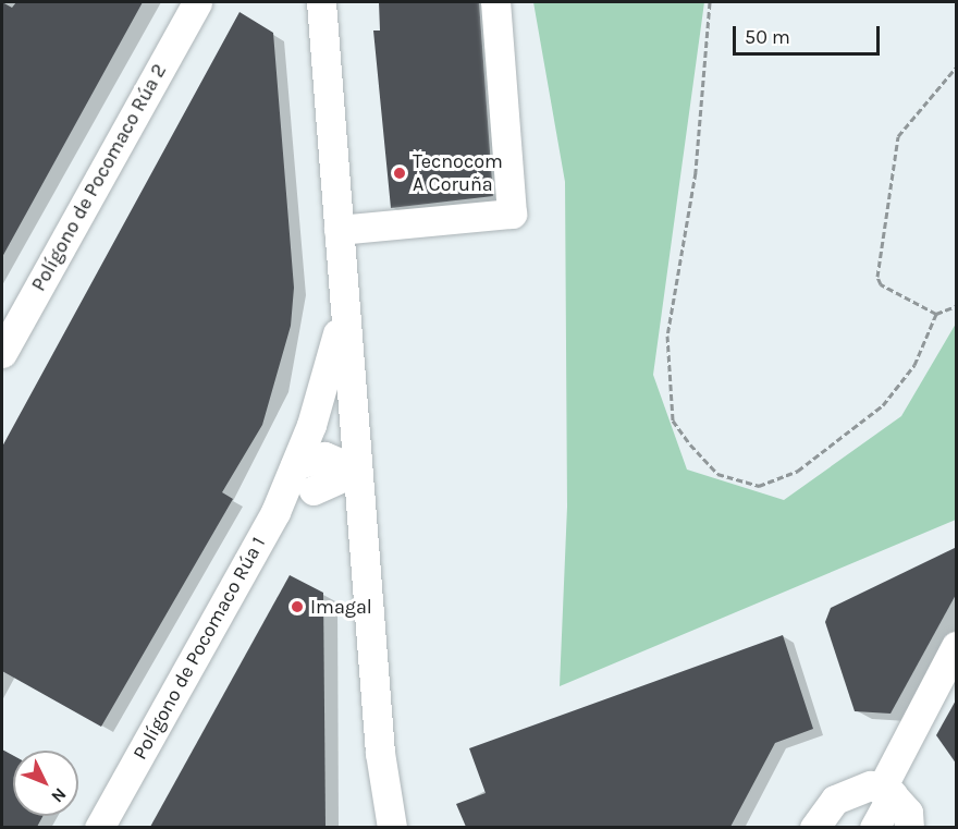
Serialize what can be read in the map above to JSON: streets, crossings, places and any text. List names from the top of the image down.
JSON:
{
  "streets": {
    "street": ["Polígono de Pocomaco Rúa 2", "Polígono de Pocomaco Rúa 1"]
  },
  "places": ["Tecnocom A Coruña", "Imagal"],
  "scale_bar": "50 m",
  "north": "bottom right"
}
